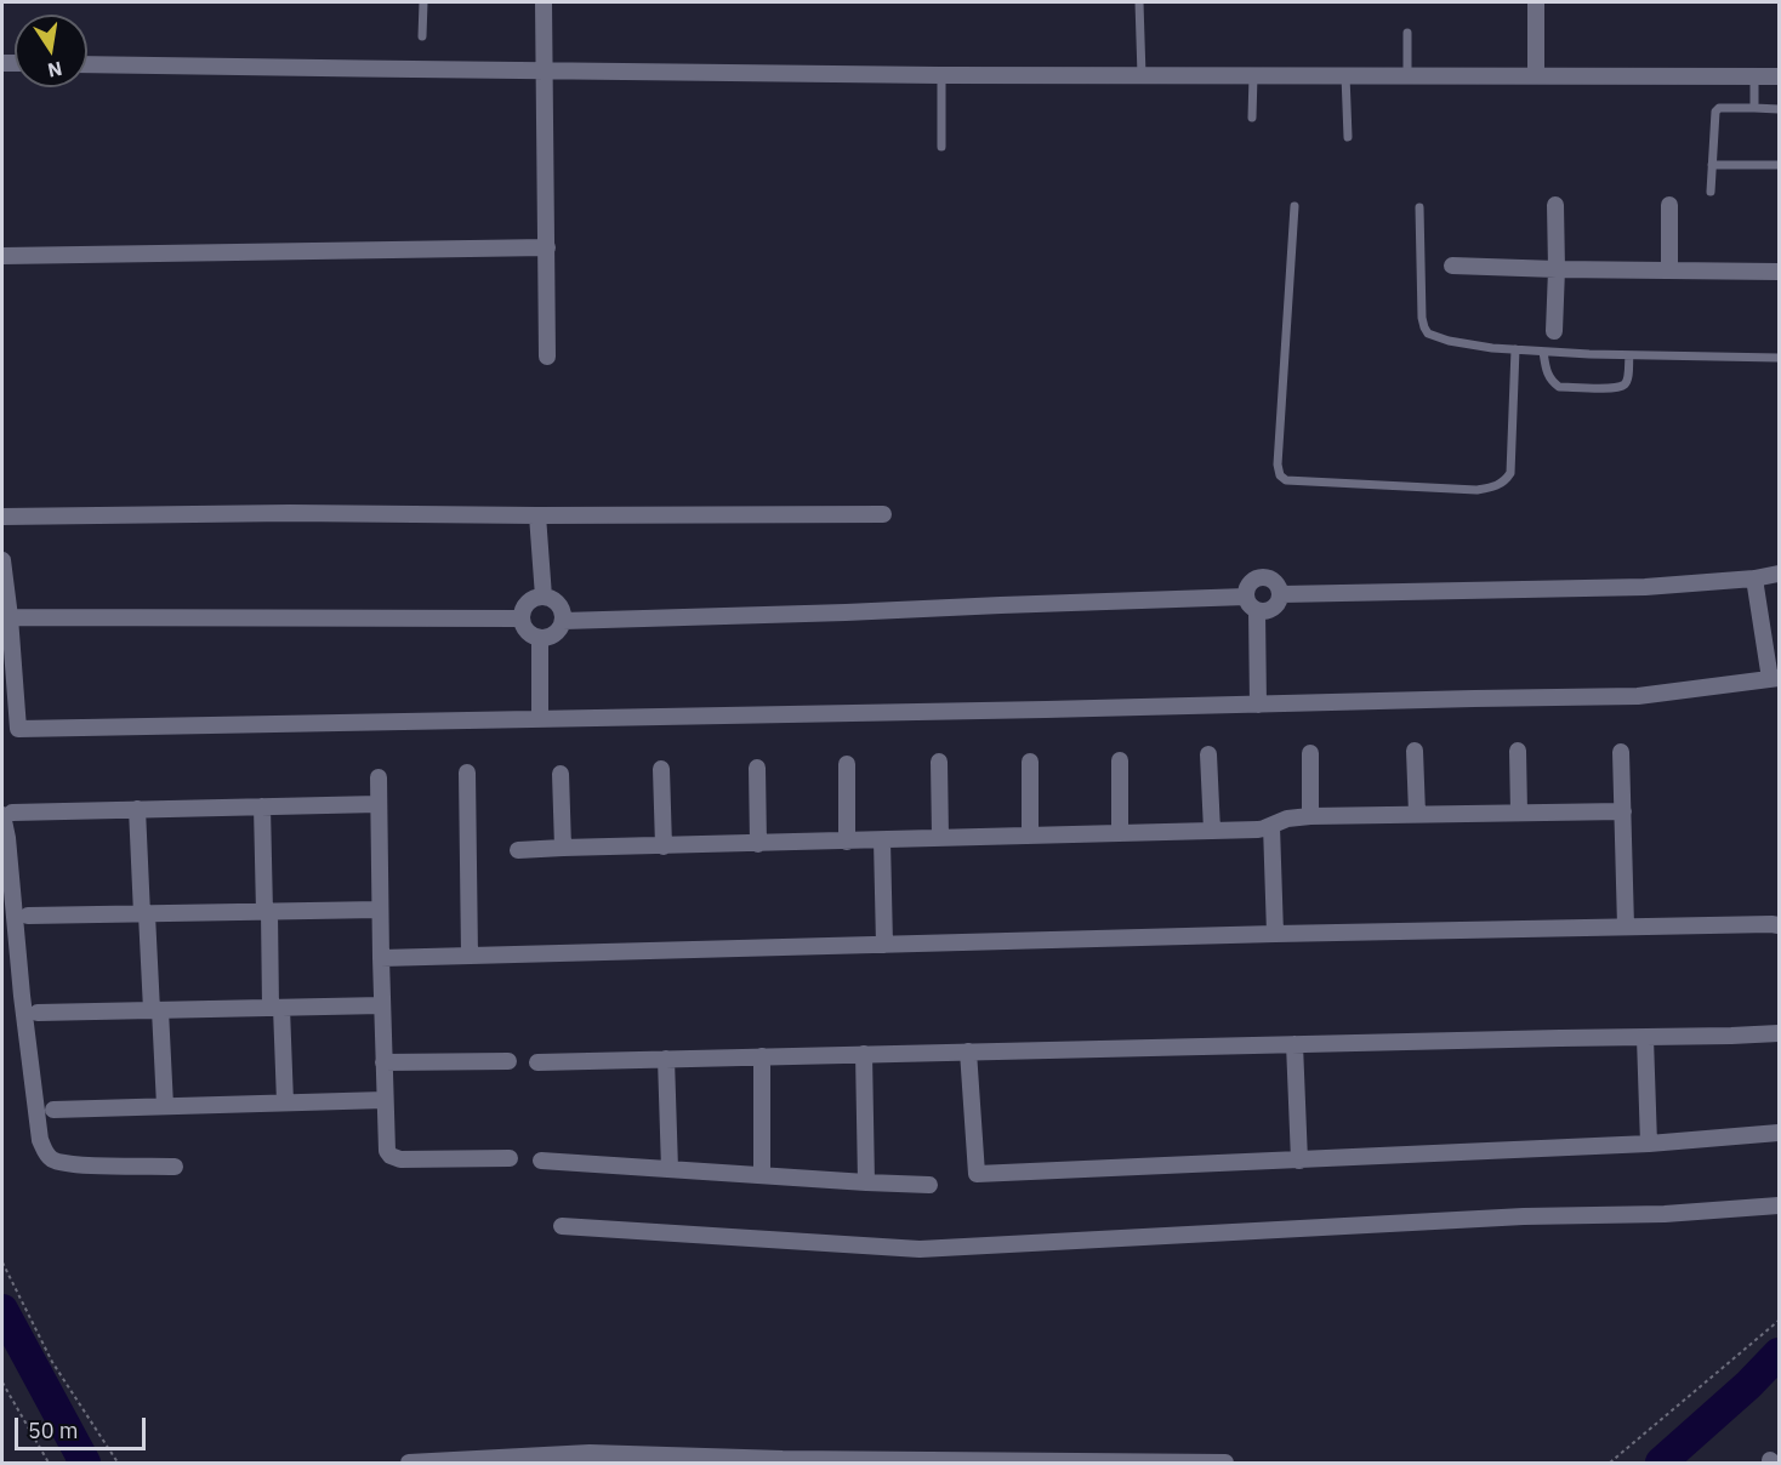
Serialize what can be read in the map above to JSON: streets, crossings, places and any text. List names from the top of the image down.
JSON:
{
  "scale_bar": "50 m",
  "north": "bottom"
}
